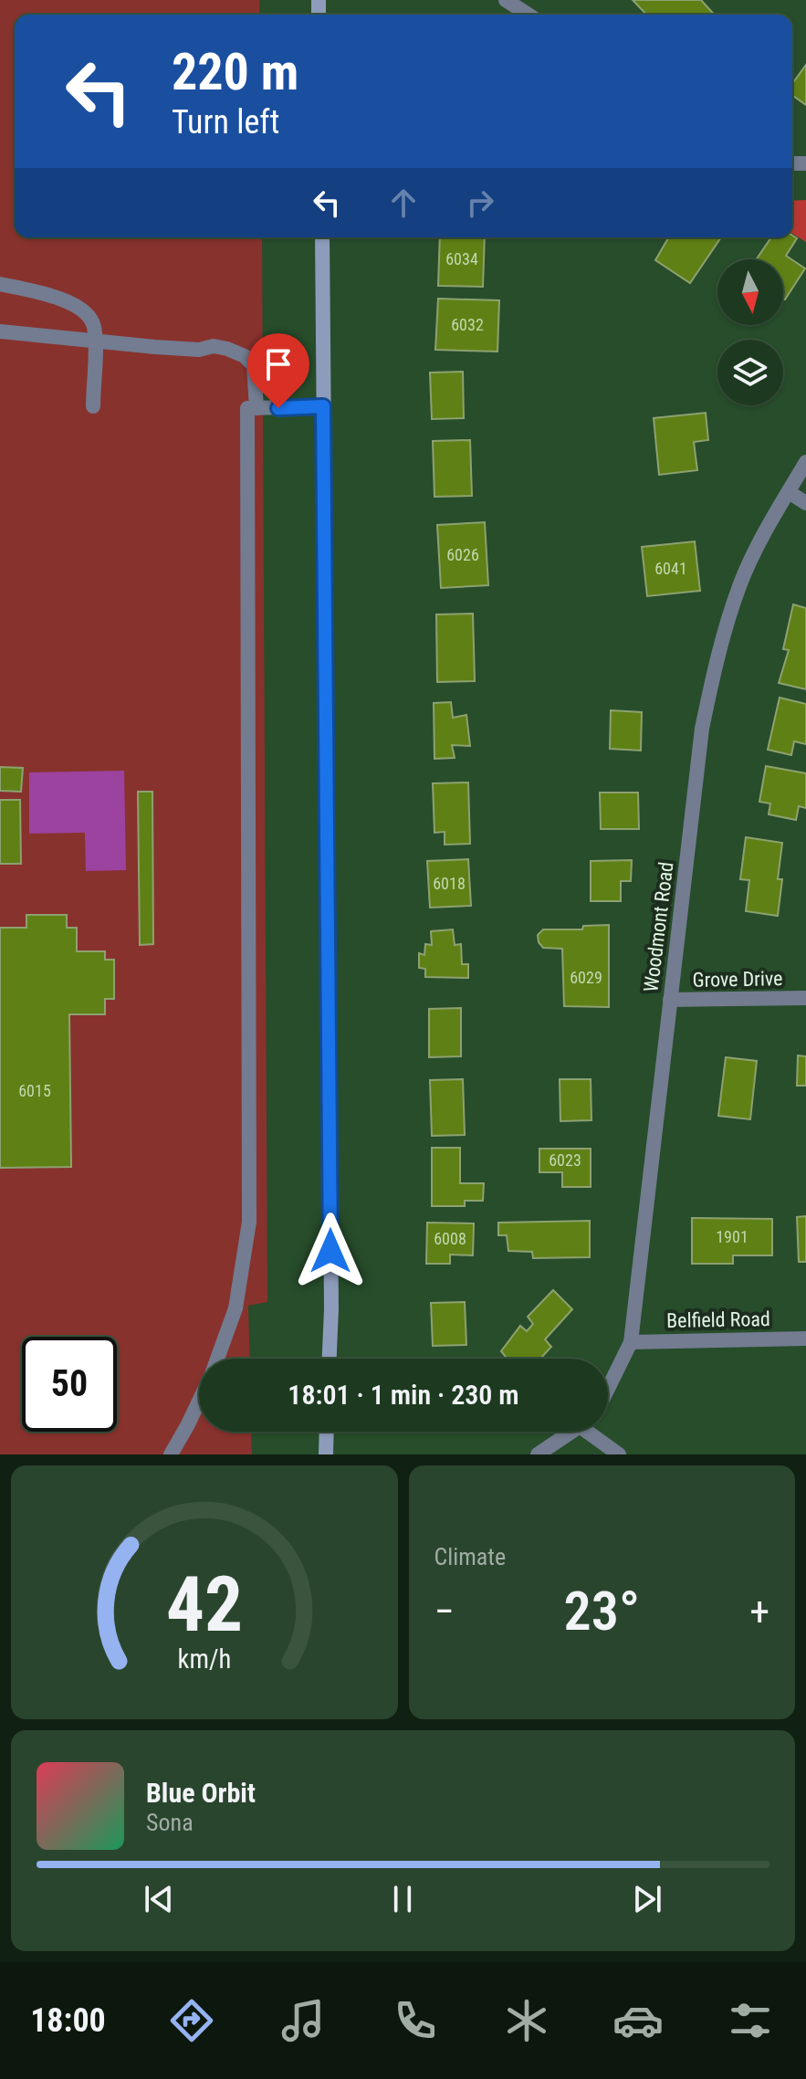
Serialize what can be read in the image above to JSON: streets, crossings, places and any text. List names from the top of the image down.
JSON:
{
  "streets": {
    "street": ["Woodmont Road", "Grove Drive", "Belfield Road"]
  },
  "crossings": [
    ["Woodmont Road", "Grove Drive"],
    ["Woodmont Road", "Belfield Road"]
  ],
  "house_numbers": [
    "6034",
    "6032",
    "6026",
    "6041",
    "6018",
    "6029",
    "6015",
    "6023",
    "1901",
    "6008"
  ],
  "north": "bottom",
  "page": {
    "turn": ["220 m", "Turn left"],
    "limit": "50",
    "trip": "18:01 · 1 min · 230 m",
    "tile": "Climate",
    "heat": ["−", "23°", "+"],
    "song": ["Blue Orbit", "Sona"],
    "tabs": "18:00",
    "gauge": ["42", "km/h"]
  }
}
